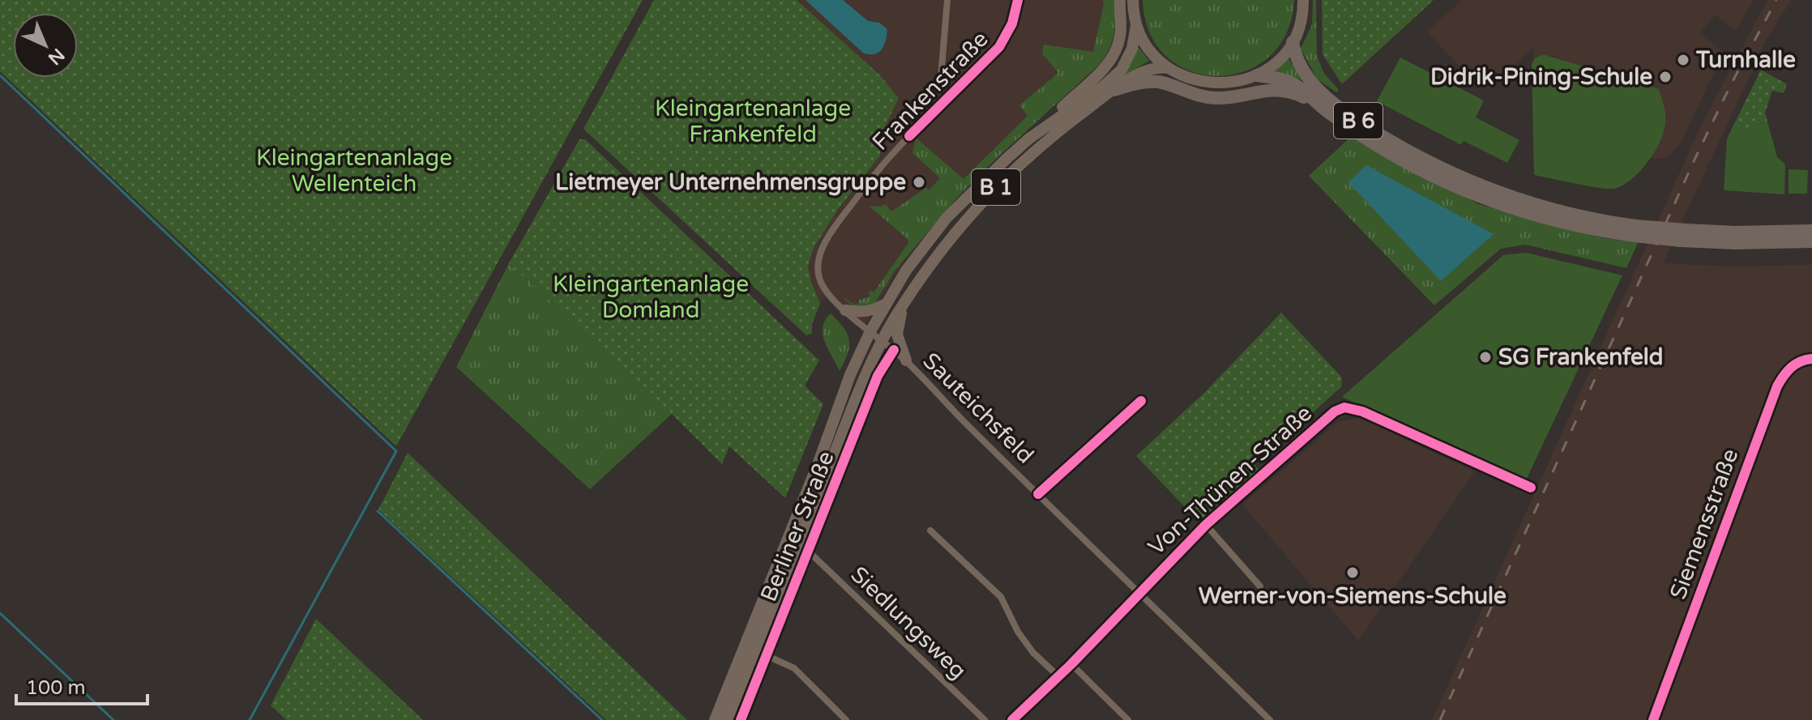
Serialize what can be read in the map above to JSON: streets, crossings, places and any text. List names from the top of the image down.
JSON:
{
  "streets": {
    "highway": ["B 6"],
    "main road": ["B 1"],
    "street": [
      "Frankenstraße",
      "Sauteichsfeld",
      "Von-Thünen-Straße",
      "Siemensstraße",
      "Berliner Straße",
      "Siedlungsweg"
    ]
  },
  "crossings": [
    ["B 1", "Sauteichsfeld"],
    ["Sauteichsfeld", "Von-Thünen-Straße"],
    ["Sauteichsfeld", "Berliner Straße"],
    ["Berliner Straße", "Siedlungsweg"]
  ],
  "parks": ["Kleingartenanlage Frankenfeld", "Kleingartenanlage Wellenteich", "Kleingartenanlage Domland"],
  "places": [
    "Turnhalle",
    "Didrik-Pining-Schule",
    "Lietmeyer Unternehmensgruppe",
    "SG Frankenfeld",
    "Werner-von-Siemens-Schule"
  ],
  "scale_bar": "100 m",
  "north": "bottom right"
}
